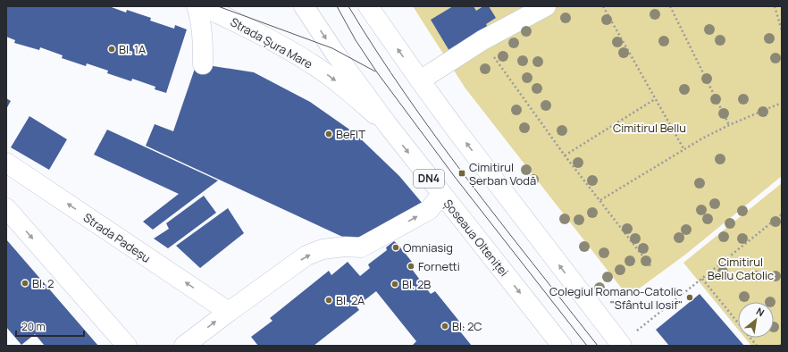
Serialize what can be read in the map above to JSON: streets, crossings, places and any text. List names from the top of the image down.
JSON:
{
  "streets": {
    "street": [
      "Strada Șura Mare",
      "DN4",
      "Strada Padeșu",
      "Șoseaua Olteniței"
    ]
  },
  "crossings": [
    ["Strada Șura Mare", "Șoseaua Olteniței"]
  ],
  "parks": ["Cimitirul Bellu", "Cimitirul Bellu Catolic"],
  "places": {
    "other": [
      "Bl. 1A",
      "BeFIT",
      "Omniasig",
      "Fornetti",
      "Bl. 2",
      "Bl. 2B",
      "Colegiul Romano-Catolic \"Sfântul Iosif\"",
      "Bl. 2A",
      "Bl. 2C"
    ],
    "transit": ["Cimitirul Șerban Vodă"]
  },
  "scale_bar": "20 m",
  "north": "top right"
}
